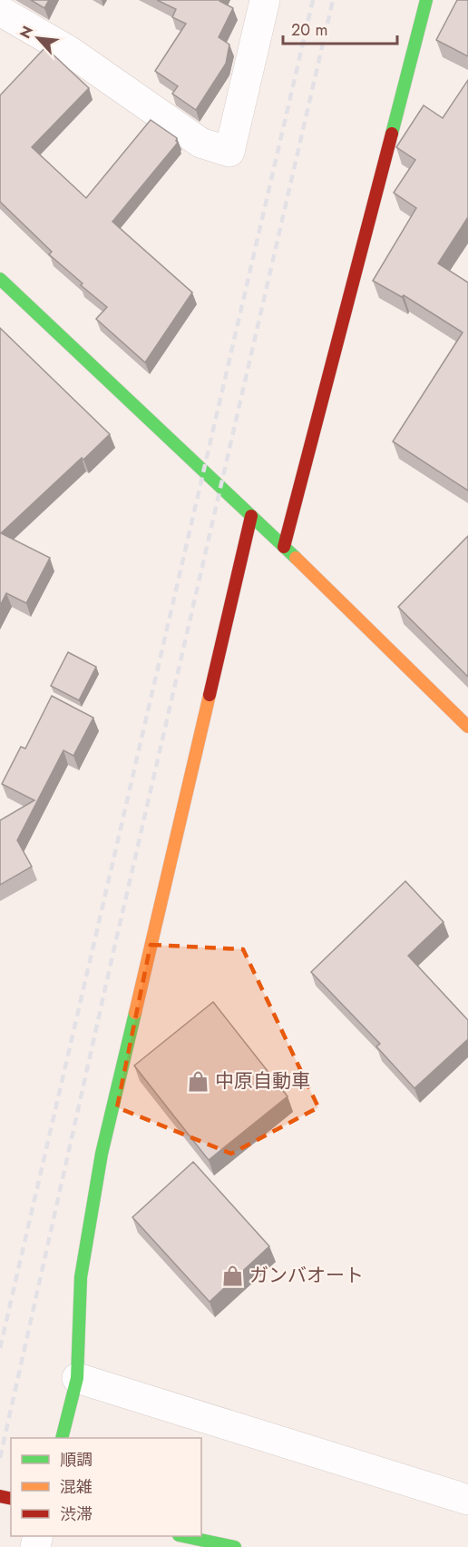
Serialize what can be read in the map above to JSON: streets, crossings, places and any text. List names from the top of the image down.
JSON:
{
  "places": {
    "shop": ["中原自動車", "ガンバオート"]
  },
  "legend": ["順調", "混雑", "渋滞"],
  "scale_bar": "20 m",
  "north": "top left"
}
